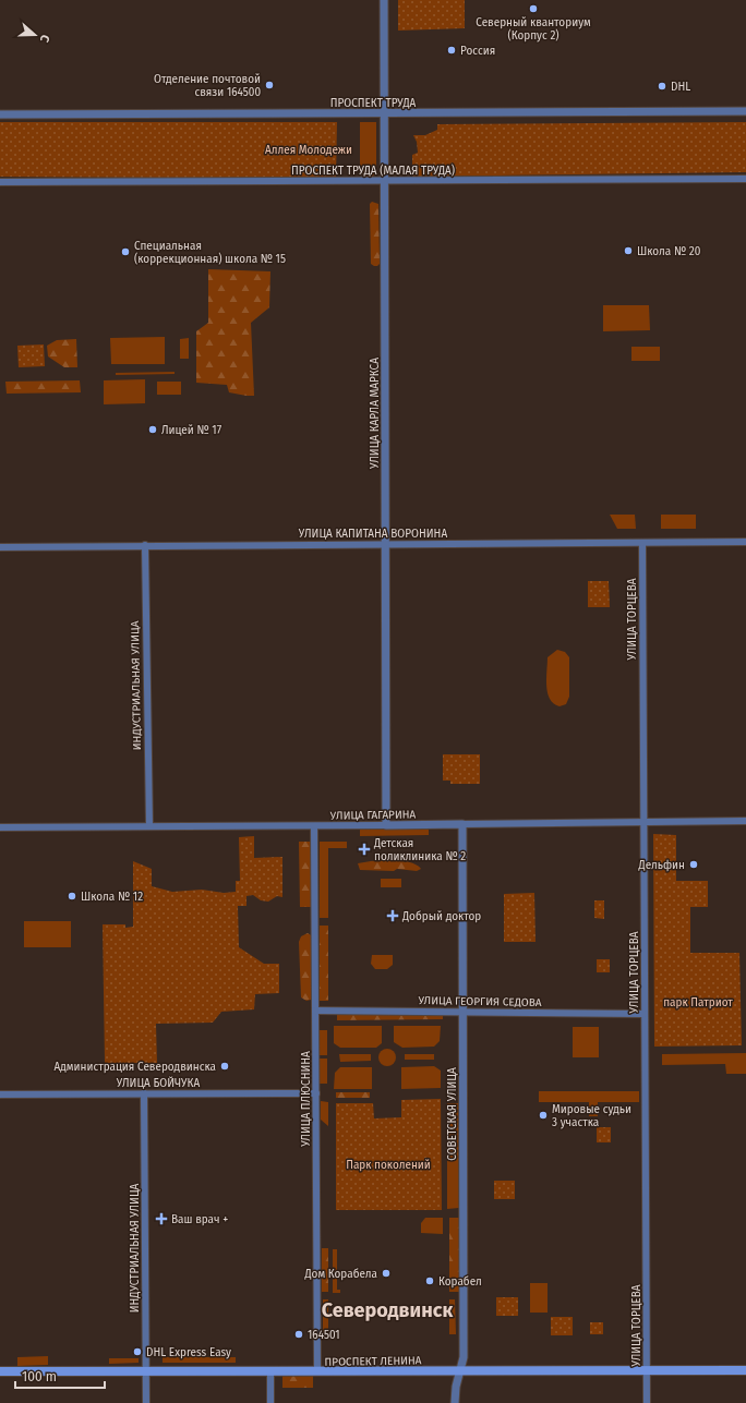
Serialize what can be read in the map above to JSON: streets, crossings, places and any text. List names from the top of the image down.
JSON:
{
  "streets": {
    "main road": ["ПРОСПЕКТ ЛЕНИНА"],
    "street": [
      "ПРОСПЕКТ ТРУДА",
      "ПРОСПЕКТ ТРУДА (МАЛАЯ ТРУДА)",
      "УЛИЦА КАРЛА МАРКСА",
      "УЛИЦА КАПИТАНА ВОРОНИНА",
      "УЛИЦА ТОРЦЕВА",
      "ИНДУСТРИАЛЬНАЯ УЛИЦА",
      "УЛИЦА ГАГАРИНА",
      "УЛИЦА ГЕОРГИЯ СЕДОВА",
      "УЛИЦА БОЙЧУКА",
      "УЛИЦА ПЛЮСНИНА",
      "СОВЕТСКАЯ УЛИЦА"
    ]
  },
  "crossings": [
    ["ПРОСПЕКТ ТРУДА", "УЛИЦА КАРЛА МАРКСА"],
    ["ПРОСПЕКТ ТРУДА (МАЛАЯ ТРУДА)", "УЛИЦА КАРЛА МАРКСА"],
    ["УЛИЦА КАРЛА МАРКСА", "УЛИЦА КАПИТАНА ВОРОНИНА"],
    ["УЛИЦА КАРЛА МАРКСА", "УЛИЦА ГАГАРИНА"],
    ["УЛИЦА КАПИТАНА ВОРОНИНА", "УЛИЦА ТОРЦЕВА"],
    ["УЛИЦА КАПИТАНА ВОРОНИНА", "ИНДУСТРИАЛЬНАЯ УЛИЦА"],
    ["УЛИЦА ТОРЦЕВА", "УЛИЦА ГАГАРИНА"],
    ["УЛИЦА ТОРЦЕВА", "УЛИЦА ГЕОРГИЯ СЕДОВА"],
    ["УЛИЦА ТОРЦЕВА", "ПРОСПЕКТ ЛЕНИНА"],
    ["ИНДУСТРИАЛЬНАЯ УЛИЦА", "УЛИЦА ГАГАРИНА"],
    ["ИНДУСТРИАЛЬНАЯ УЛИЦА", "УЛИЦА БОЙЧУКА"],
    ["ИНДУСТРИАЛЬНАЯ УЛИЦА", "ПРОСПЕКТ ЛЕНИНА"],
    ["УЛИЦА ГАГАРИНА", "УЛИЦА ПЛЮСНИНА"],
    ["УЛИЦА ГАГАРИНА", "СОВЕТСКАЯ УЛИЦА"],
    ["УЛИЦА ГЕОРГИЯ СЕДОВА", "УЛИЦА ПЛЮСНИНА"],
    ["УЛИЦА ГЕОРГИЯ СЕДОВА", "СОВЕТСКАЯ УЛИЦА"],
    ["УЛИЦА БОЙЧУКА", "УЛИЦА ПЛЮСНИНА"],
    ["УЛИЦА ПЛЮСНИНА", "ПРОСПЕКТ ЛЕНИНА"],
    ["СОВЕТСКАЯ УЛИЦА", "ПРОСПЕКТ ЛЕНИНА"]
  ],
  "districts": ["Северодвинск"],
  "parks": ["Аллея Молодежи", "парк Патриот", "Парк поколений"],
  "places": {
    "other": [
      "Северный кванториум (Корпус 2)",
      "Россия",
      "Отделение почтовой связи 164500",
      "DHL",
      "Школа № 20",
      "Специальная (коррекционная) школа № 15",
      "Лицей № 17",
      "Дельфин",
      "Школа № 12",
      "Администрация Северодвинска",
      "Мировые судьи 3 участка",
      "Дом Корабела",
      "Корабел",
      "164501",
      "DHL Express Easy"
    ],
    "health": ["Детская поликлиника № 2", "Добрый доктор", "Ваш врач +"]
  },
  "scale_bar": "100 m",
  "north": "right"
}
